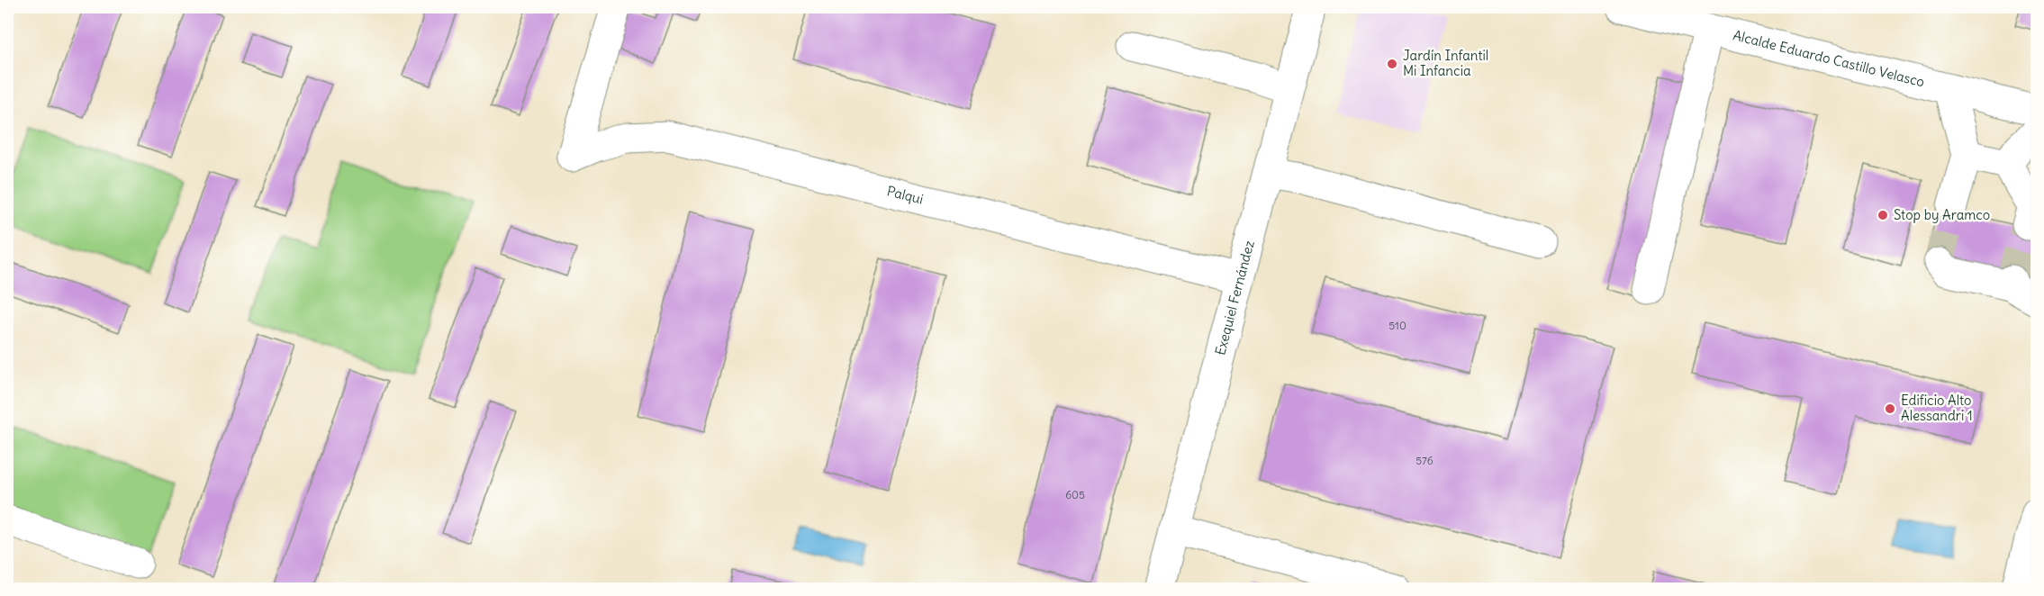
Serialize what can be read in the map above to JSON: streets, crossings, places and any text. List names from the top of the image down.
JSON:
{
  "streets": {
    "street": ["Alcalde Eduardo Castillo Velasco", "Palqui", "Exequiel Fernández"]
  },
  "crossings": [
    ["Palqui", "Exequiel Fernández"]
  ],
  "places": ["Jardín Infantil Mi Infancia", "Stop by Aramco", "Edificio Alto Alessandri 1"],
  "house_numbers": ["510", "576", "605"]
}
